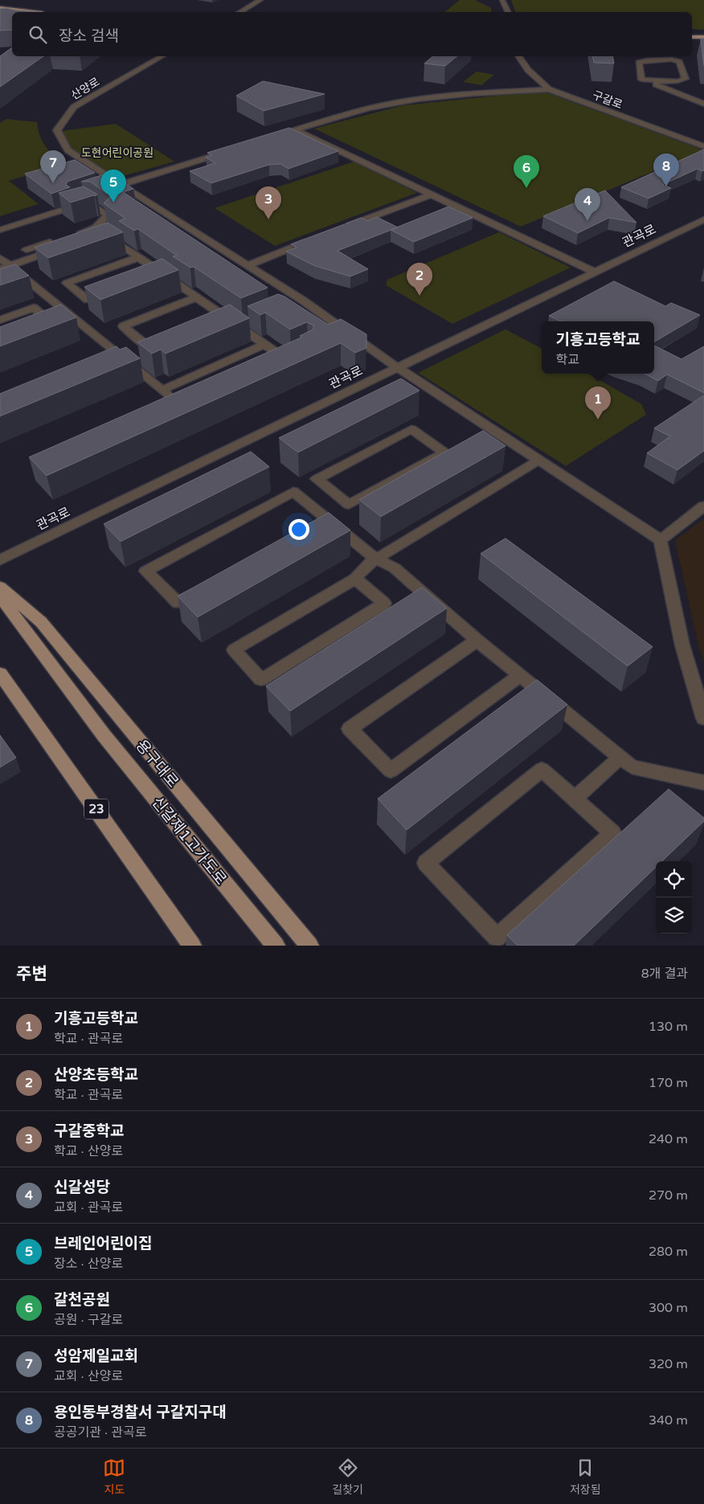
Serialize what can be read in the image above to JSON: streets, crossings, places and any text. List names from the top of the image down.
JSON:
{
  "streets": {
    "main road": ["용구대로", "23", "신갈제1고가도로"],
    "street": ["산양로", "구갈로", "관곡로"]
  },
  "parks": ["도현어린이공원"],
  "page": {
    "search": "장소 검색",
    "pins": [
      "7",
      "8",
      "6",
      "5",
      "3",
      "4",
      "2",
      "1"
    ],
    "popup": ["기흥고등학교", "학교"],
    "heading": ["주변", "8개 결과"],
    "list": [
      {
        "mark": "1",
        "name": "기흥고등학교",
        "note": "학교 · 관곡로",
        "value": "130 m"
      },
      {
        "mark": "2",
        "name": "산양초등학교",
        "note": "학교 · 관곡로",
        "value": "170 m"
      },
      {
        "mark": "3",
        "name": "구갈중학교",
        "note": "학교 · 산양로",
        "value": "240 m"
      },
      {
        "mark": "4",
        "name": "신갈성당",
        "note": "교회 · 관곡로",
        "value": "270 m"
      },
      {
        "mark": "5",
        "name": "브레인어린이집",
        "note": "장소 · 산양로",
        "value": "280 m"
      },
      {
        "mark": "6",
        "name": "갈천공원",
        "note": "공원 · 구갈로",
        "value": "300 m"
      },
      {
        "mark": "7",
        "name": "성암제일교회",
        "note": "교회 · 산양로",
        "value": "320 m"
      },
      {
        "mark": "8",
        "name": "용인동부경찰서 구갈지구대",
        "note": "공공기관 · 관곡로",
        "value": "340 m"
      }
    ],
    "nav": ["지도", "길찾기", "저장됨"]
  }
}
